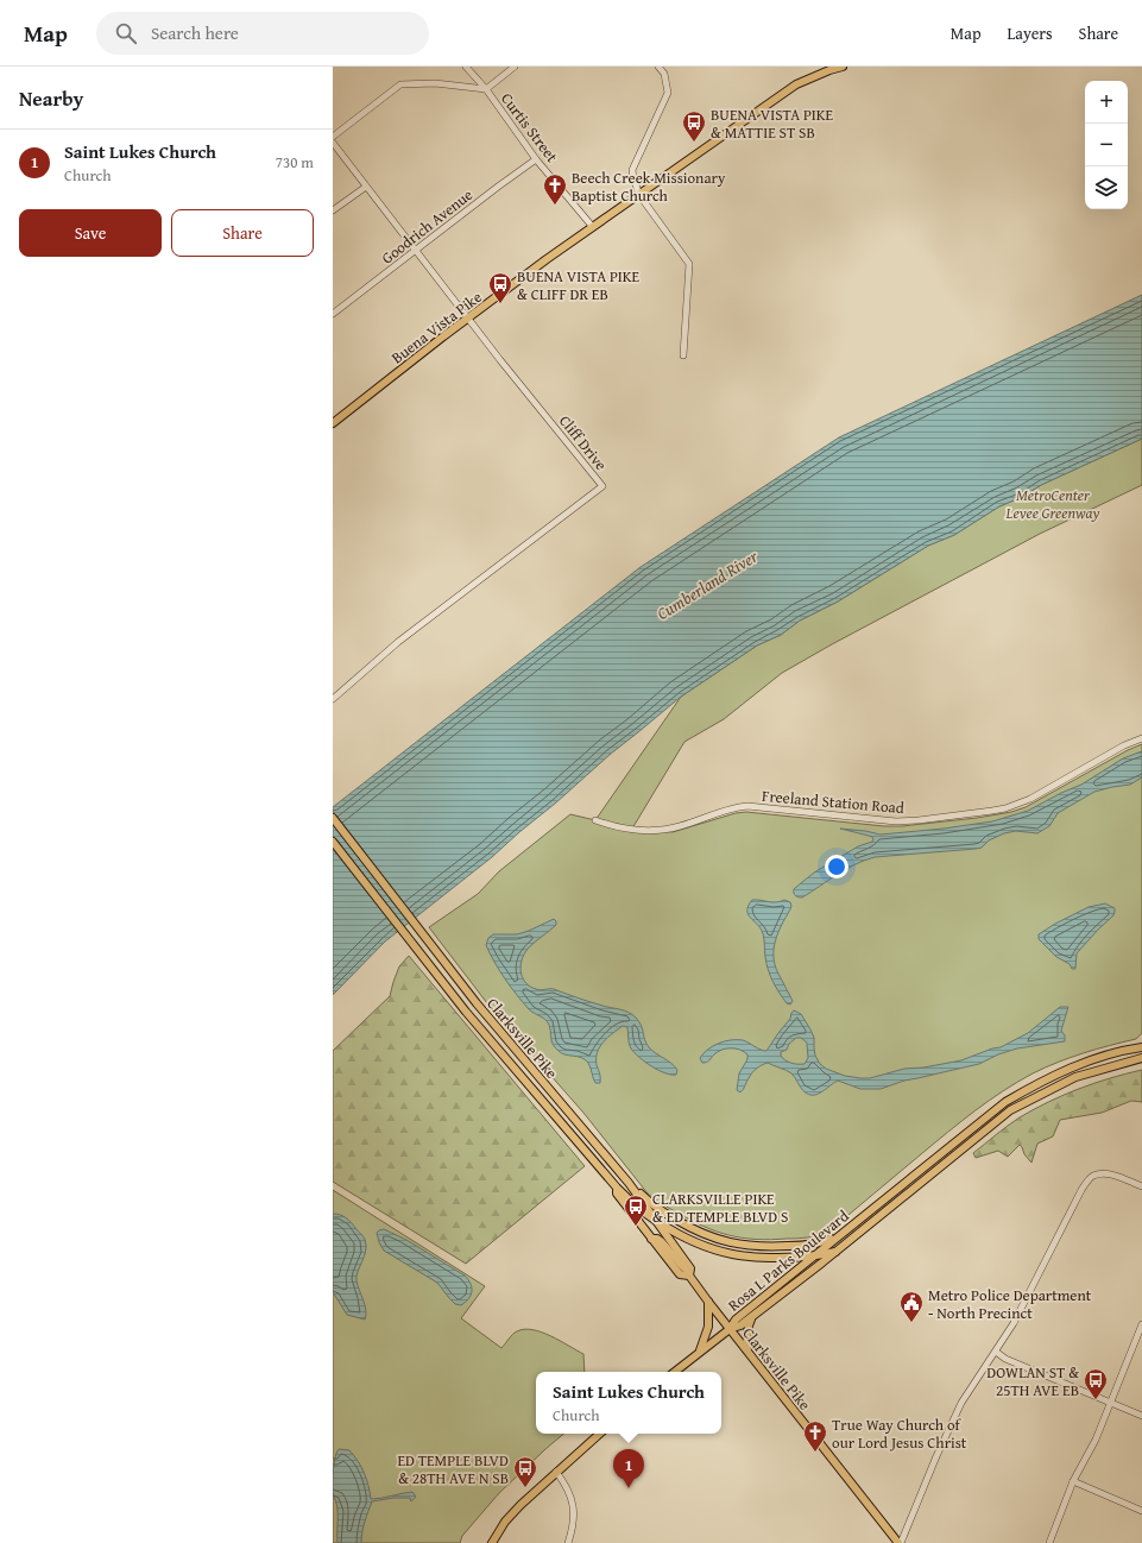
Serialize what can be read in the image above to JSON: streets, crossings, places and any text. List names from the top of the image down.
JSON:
{
  "streets": {
    "main road": ["Buena Vista Pike", "Clarksville Pike", "Rosa L Parks Boulevard"],
    "street": [
      "Curtis Street",
      "Goodrich Avenue",
      "Cliff Drive",
      "Freeland Station Road"
    ]
  },
  "crossings": [
    ["Curtis Street", "Goodrich Avenue"],
    ["Curtis Street", "Buena Vista Pike"],
    ["Goodrich Avenue", "Cliff Drive"],
    ["Buena Vista Pike", "Cliff Drive"],
    ["Clarksville Pike", "Rosa L Parks Boulevard"]
  ],
  "water": ["Cumberland River"],
  "parks": ["MetroCenter Levee Greenway"],
  "places": {
    "bus stop": [
      "BUENA VISTA PIKE & MATTIE ST SB",
      "BUENA VISTA PIKE & CLIFF DR EB",
      "CLARKSVILLE PIKE & ED TEMPLE BLVD S",
      "DOWLAN ST & 25TH AVE EB",
      "ED TEMPLE BLVD & 28TH AVE N SB"
    ],
    "church": ["Beech Creek Missionary Baptist Church", "True Way Church of our Lord Jesus Christ"],
    "public building": ["Metro Police Department - North Precinct"]
  },
  "page": {
    "header": "Map",
    "search": "Search here",
    "nav": ["Map", "Layers", "Share"],
    "heading": "Nearby",
    "map_buttons": ["+", "−"],
    "list": [
      {
        "mark": "1",
        "name": "Saint Lukes Church",
        "note": "Church",
        "value": "730 m"
      }
    ],
    "buttons": ["Save", "Share"],
    "popup": ["Saint Lukes Church", "Church"],
    "pins": "1"
  }
}
